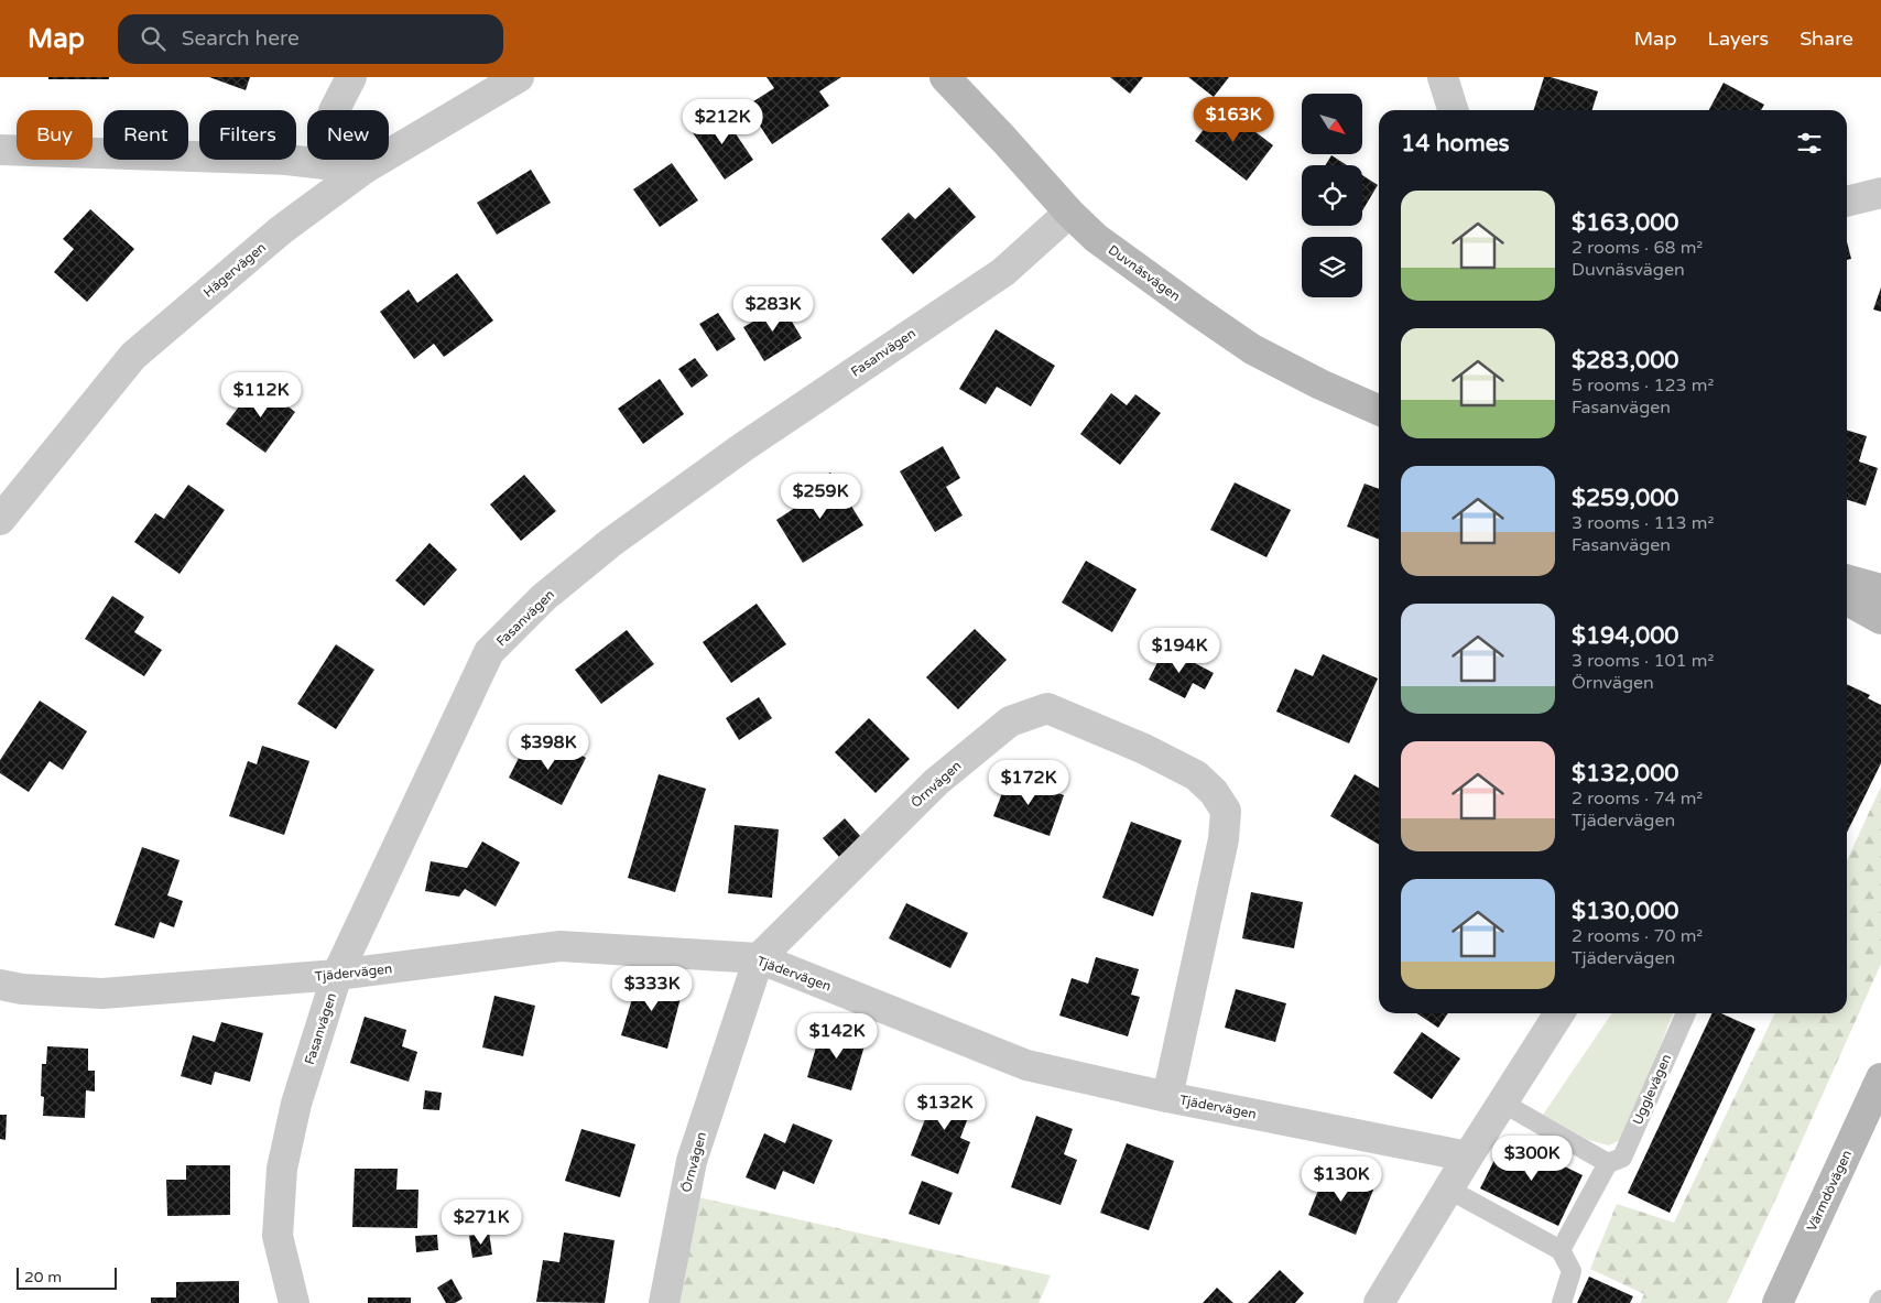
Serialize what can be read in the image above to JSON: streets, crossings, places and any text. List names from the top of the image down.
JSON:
{
  "streets": {
    "street": [
      "Hägervägen",
      "Duvnäsvägen",
      "Fasanvägen",
      "Örnvägen",
      "Tjädervägen",
      "Värmdövägen"
    ],
    "lane": ["Ugglevägen"]
  },
  "crossings": [
    ["Duvnäsvägen", "Fasanvägen"],
    ["Fasanvägen", "Tjädervägen"],
    ["Örnvägen", "Tjädervägen"]
  ],
  "scale_bar": "20 m",
  "north": "bottom right",
  "page": {
    "header": "Map",
    "search": "Search here",
    "nav": ["Map", "Layers", "Share"],
    "price": [
      "$163K",
      "$212K",
      "$283K",
      "$112K",
      "$259K",
      "$194K",
      "$398K",
      "$172K",
      "$333K",
      "$142K",
      "$132K",
      "$300K",
      "$130K",
      "$271K"
    ],
    "chip": [
      "Buy",
      "Rent",
      "Filters",
      "New"
    ],
    "heading": "14 homes",
    "list": [
      {
        "name": "$163,000",
        "note": "2 rooms · 68 m² · Duvnäsvägen"
      },
      {
        "name": "$283,000",
        "note": "5 rooms · 123 m² · Fasanvägen"
      },
      {
        "name": "$259,000",
        "note": "3 rooms · 113 m² · Fasanvägen"
      },
      {
        "name": "$194,000",
        "note": "3 rooms · 101 m² · Örnvägen"
      },
      {
        "name": "$132,000",
        "note": "2 rooms · 74 m² · Tjädervägen"
      },
      {
        "name": "$130,000",
        "note": "2 rooms · 70 m² · Tjädervägen"
      }
    ],
    "scale": "20 m"
  }
}
